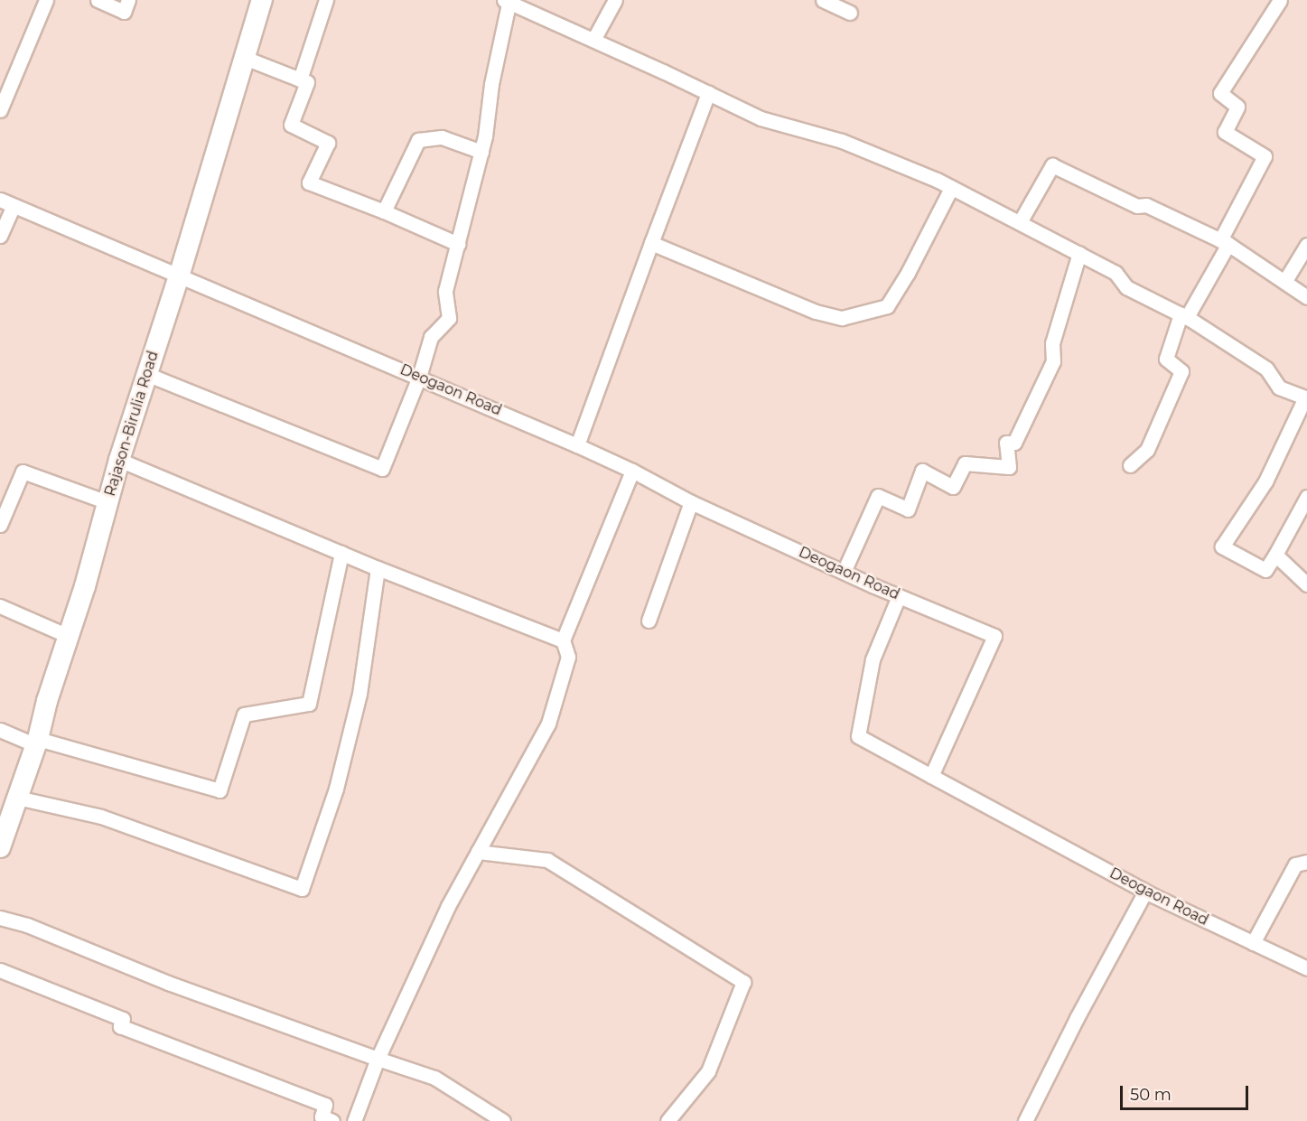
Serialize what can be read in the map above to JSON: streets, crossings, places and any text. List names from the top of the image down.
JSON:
{
  "streets": {
    "street": ["Deogaon Road", "Rajason-Birulia Road"]
  },
  "crossings": [
    ["Deogaon Road", "Rajason-Birulia Road"]
  ],
  "scale_bar": "50 m"
}
